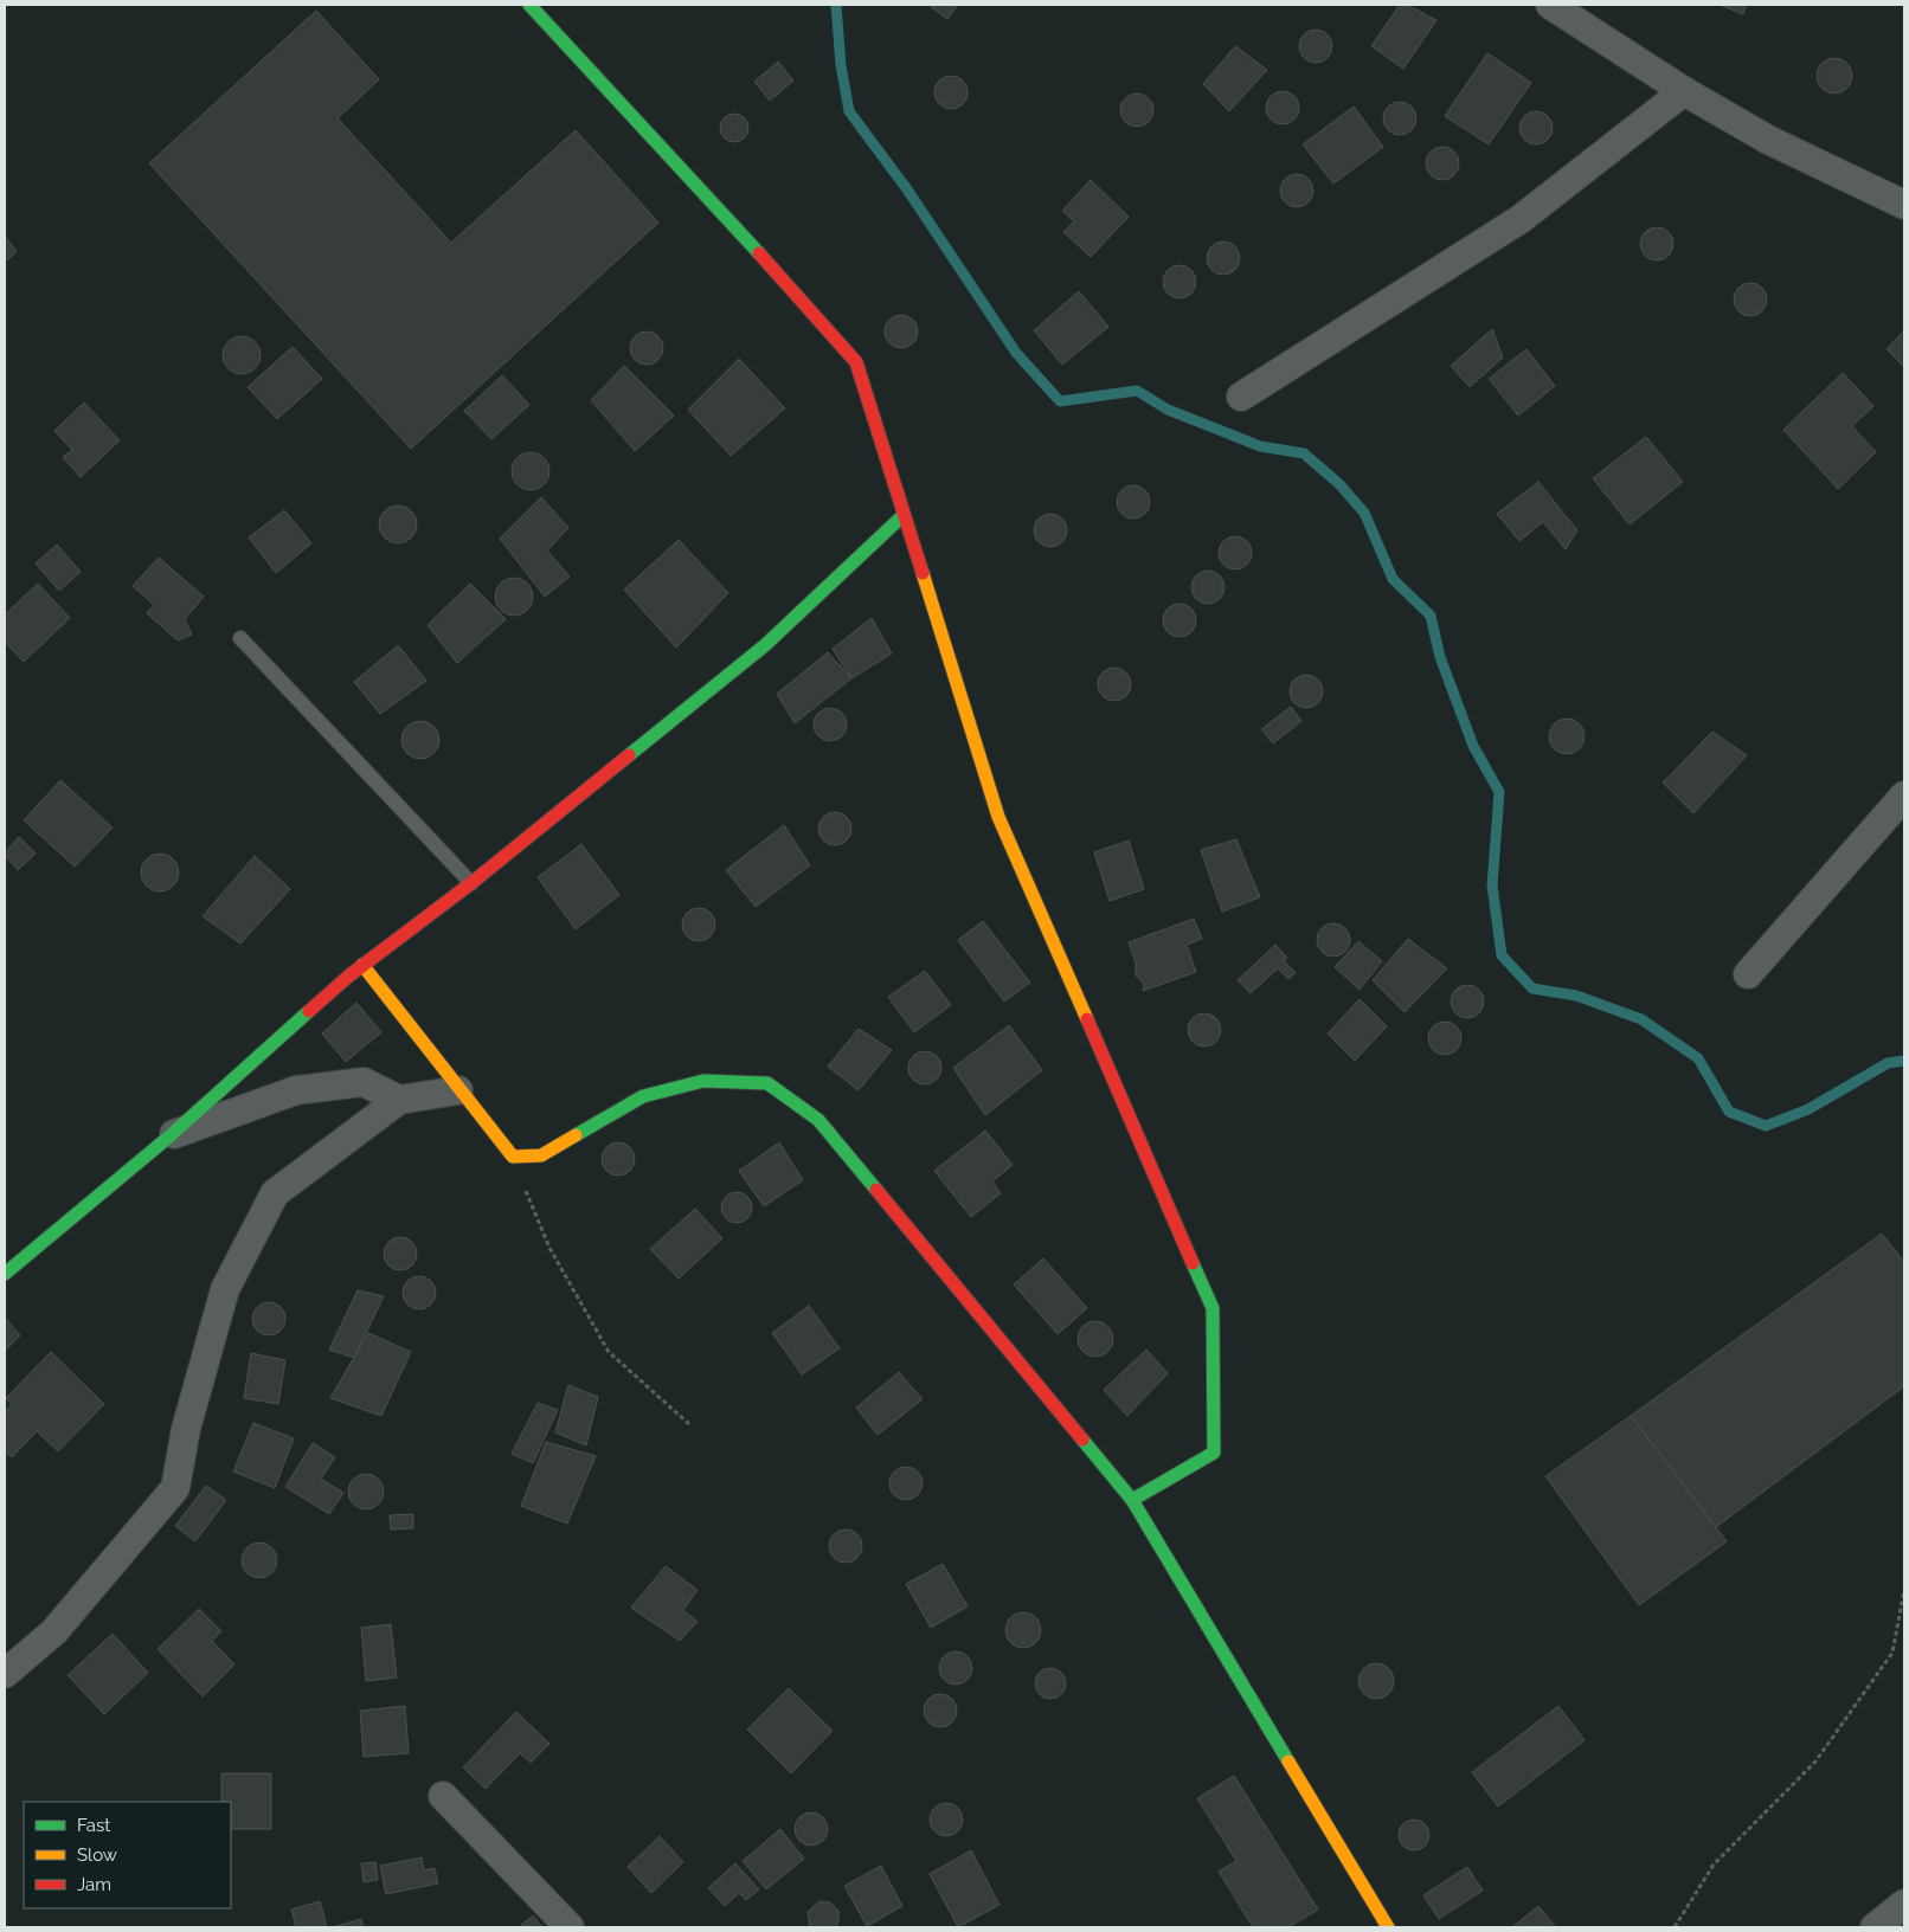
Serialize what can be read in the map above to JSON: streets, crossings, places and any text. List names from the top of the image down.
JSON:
{
  "legend": ["Fast", "Slow", "Jam"]
}
